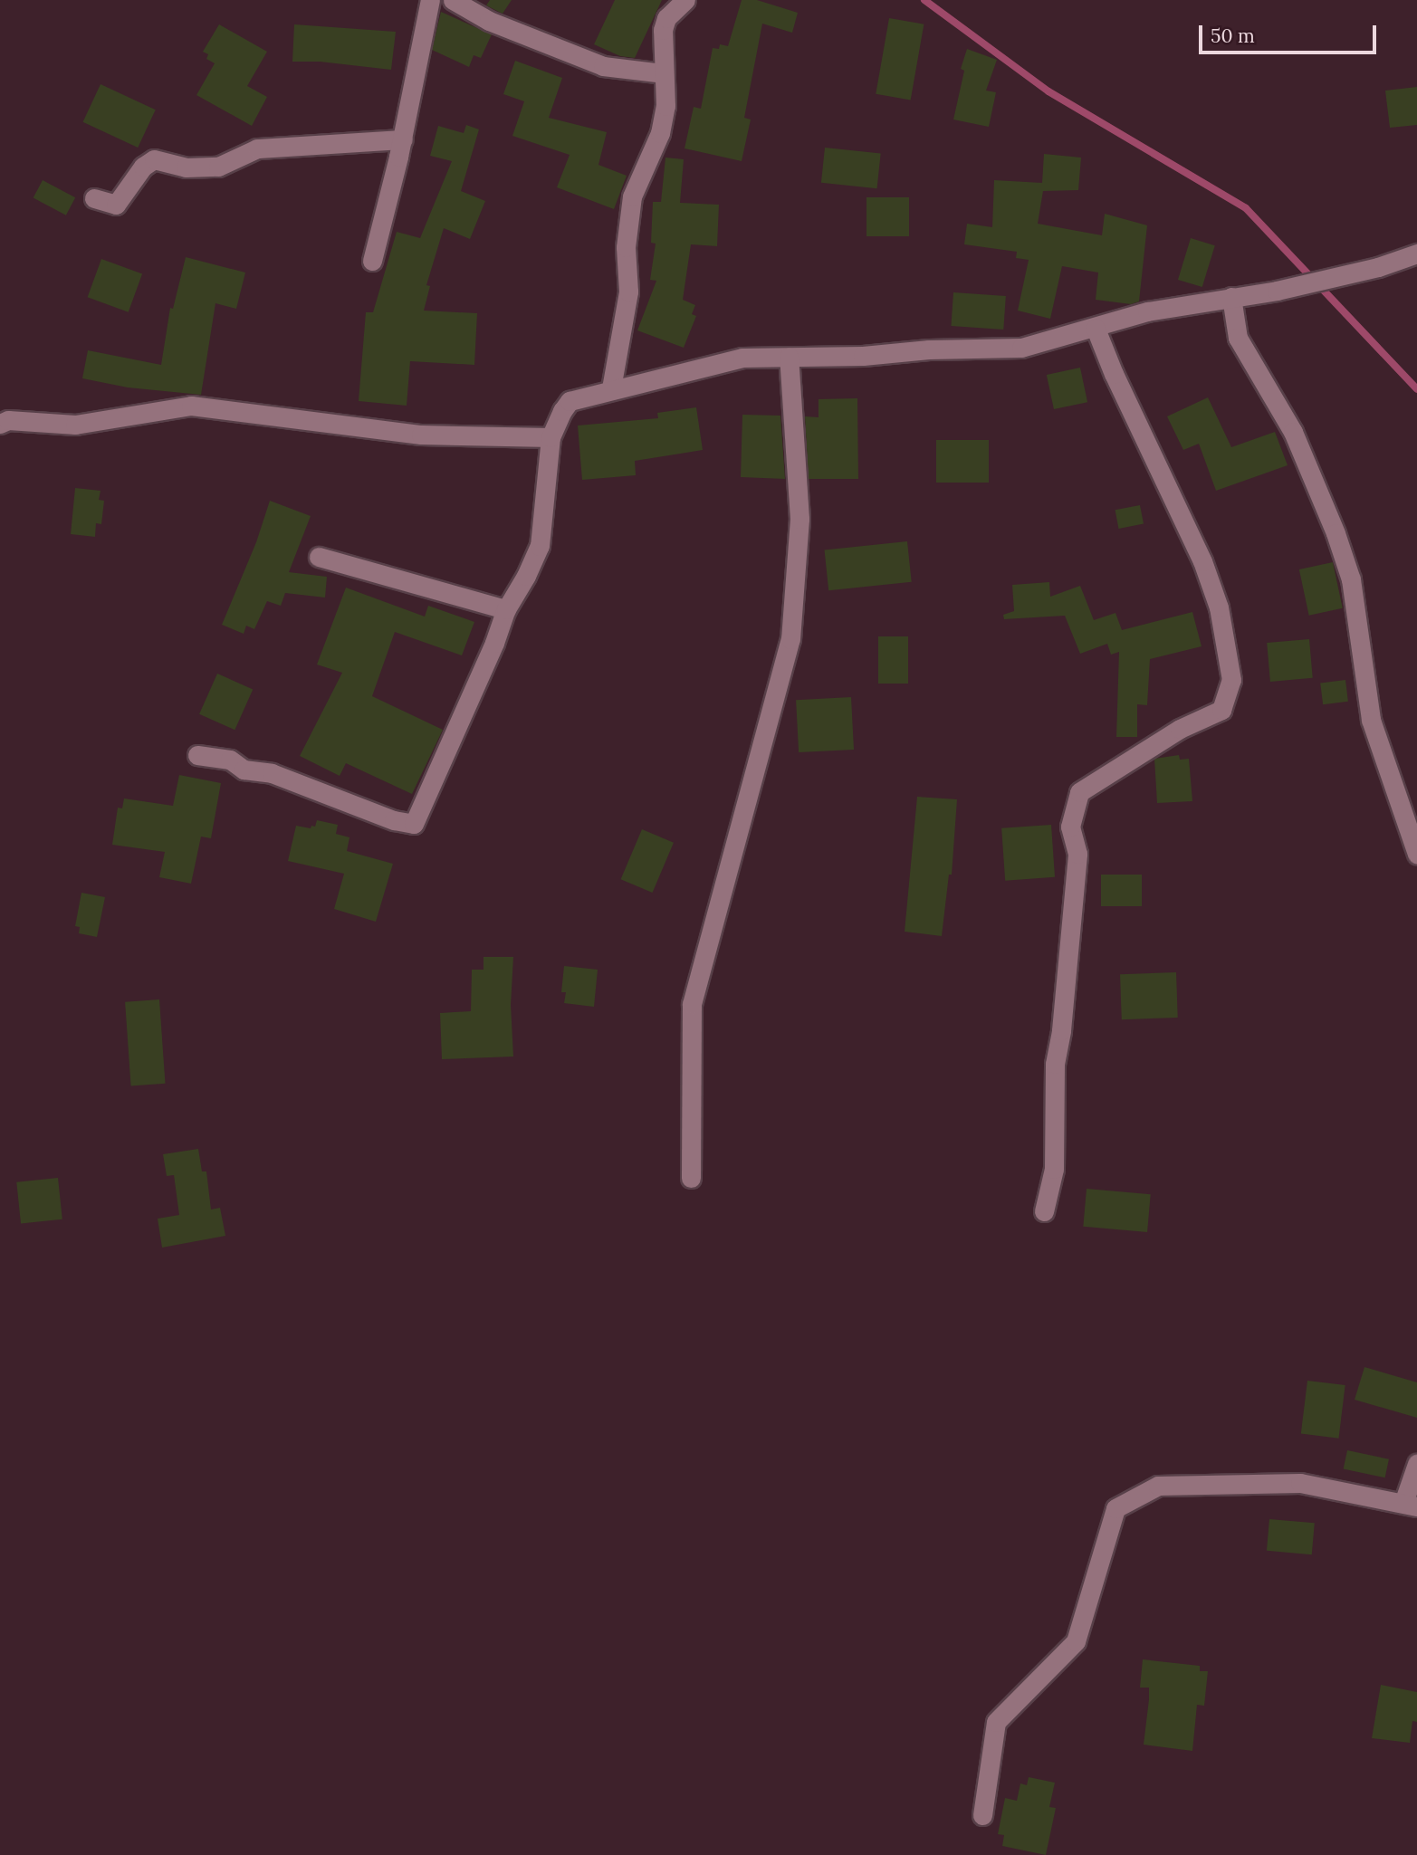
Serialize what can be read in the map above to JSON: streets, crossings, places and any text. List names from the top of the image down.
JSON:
{
  "scale_bar": "50 m"
}
